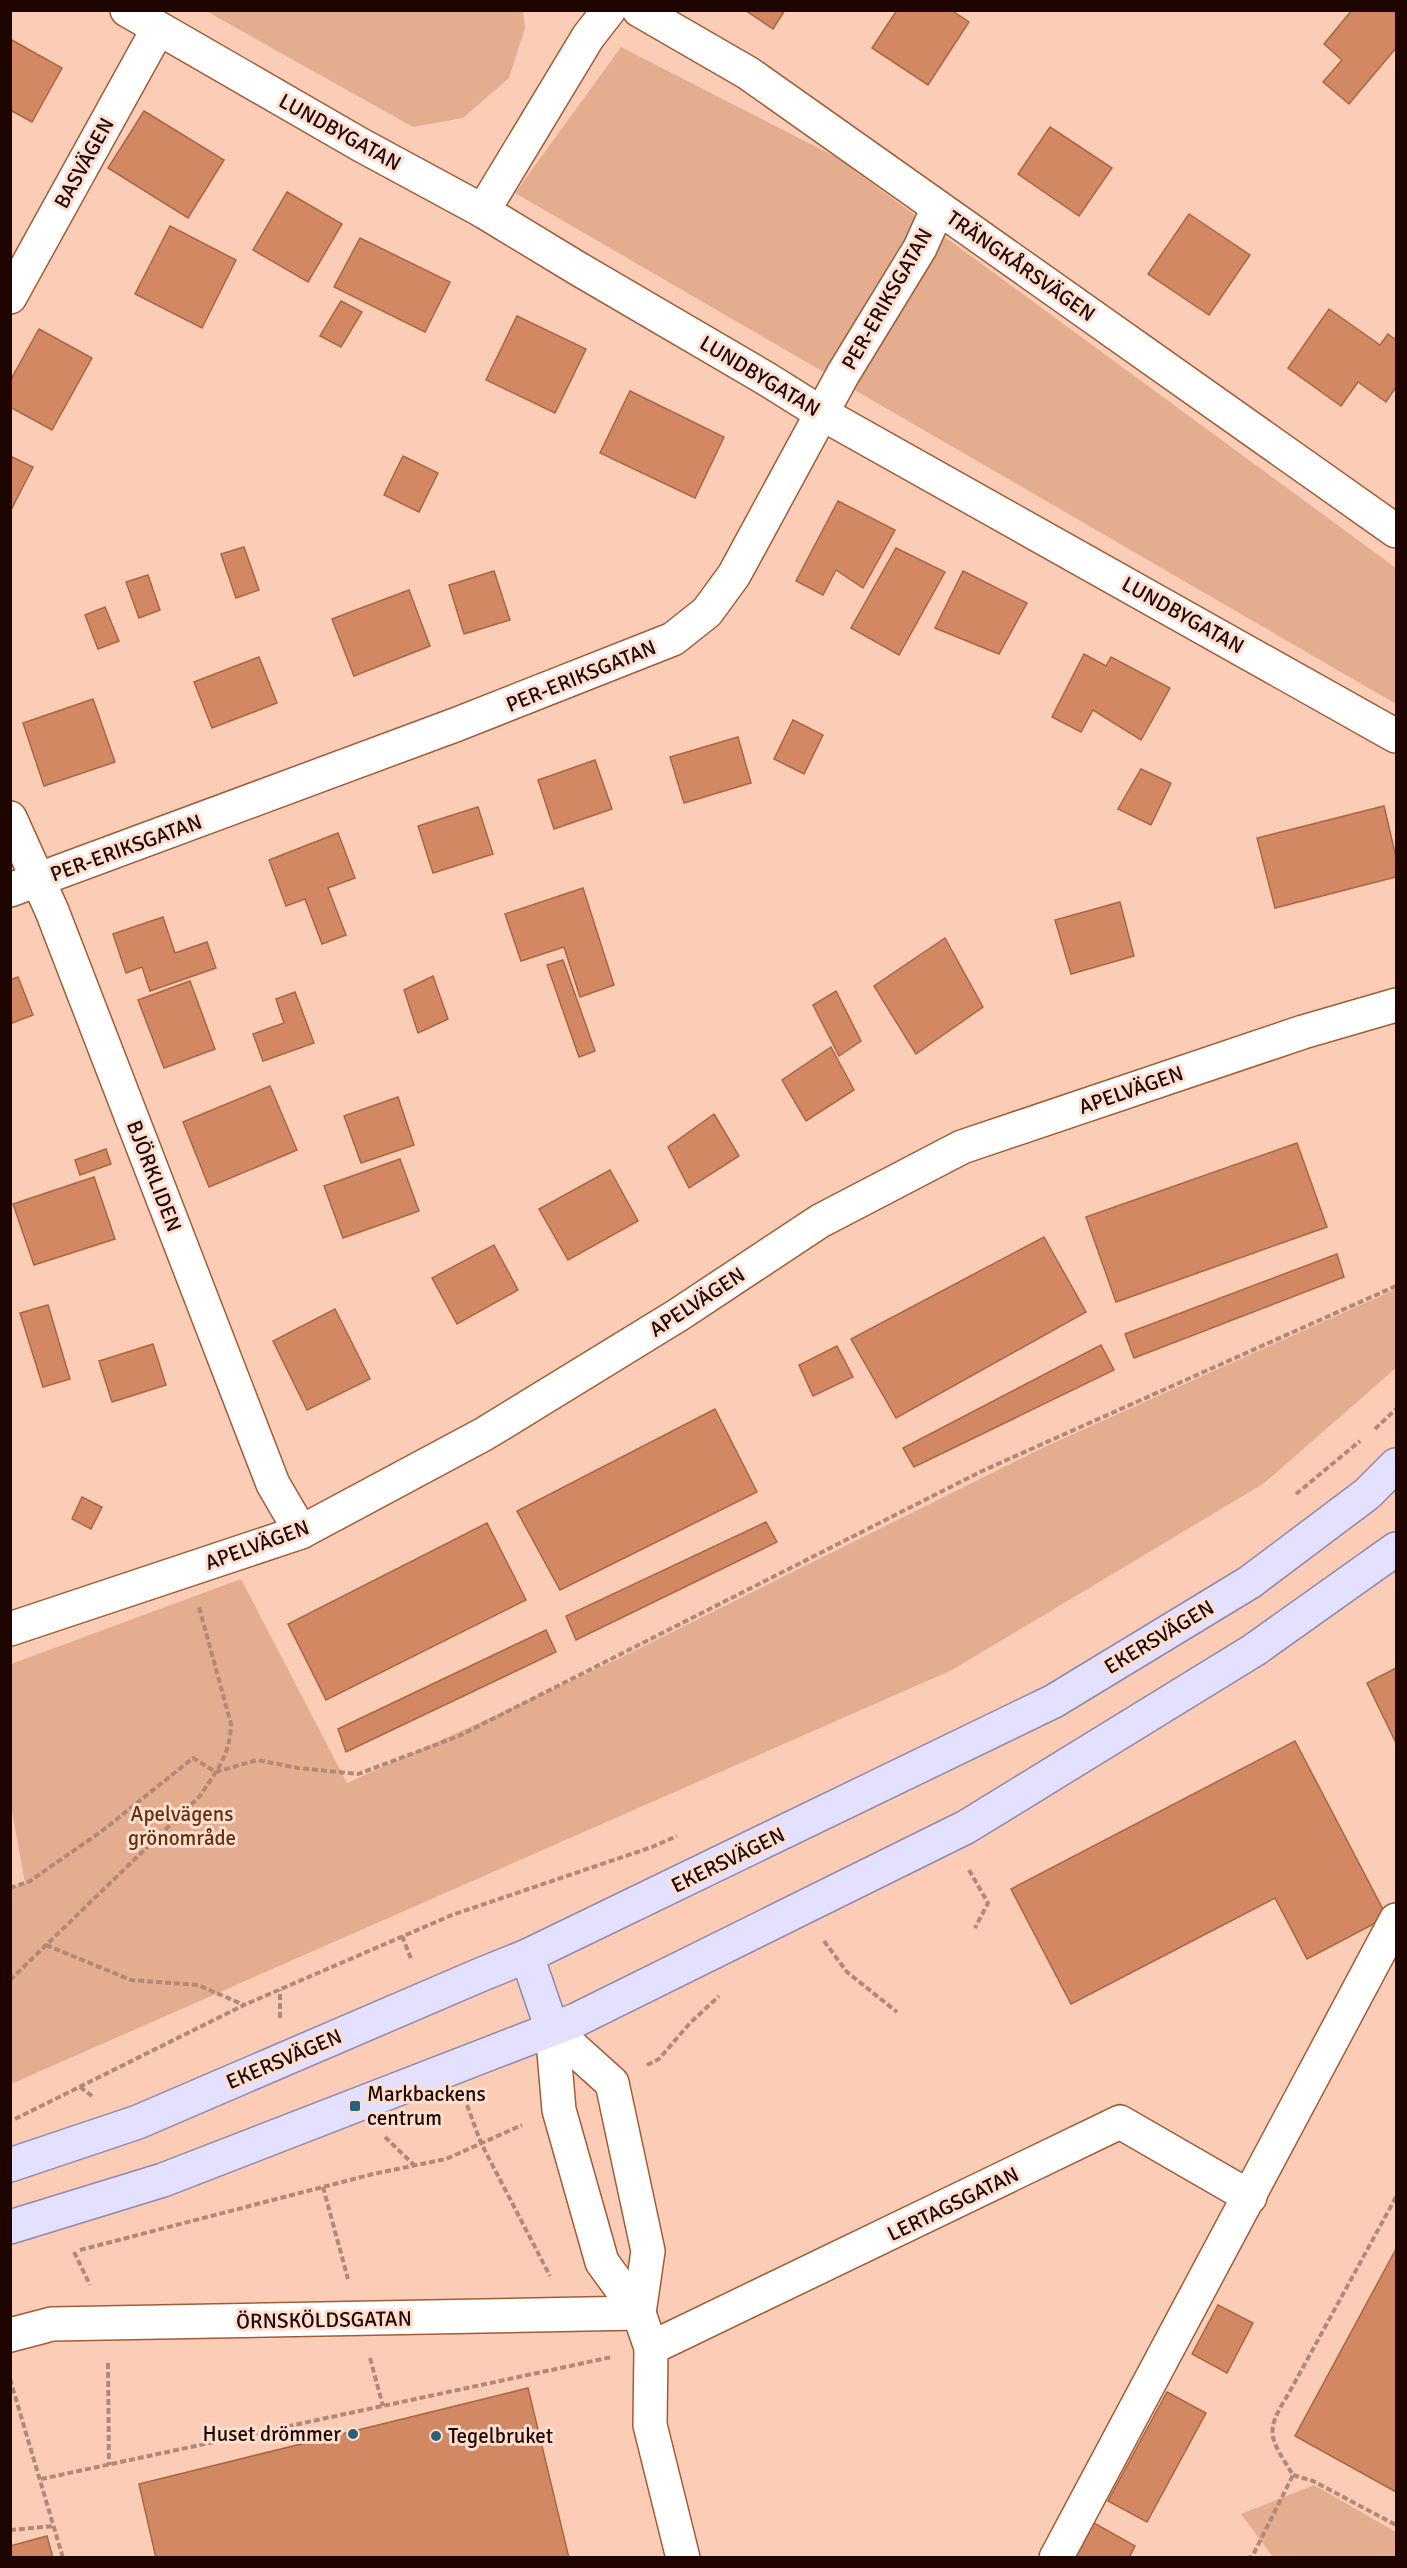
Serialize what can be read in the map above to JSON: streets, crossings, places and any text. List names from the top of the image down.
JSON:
{
  "streets": {
    "main road": ["EKERSVÄGEN"],
    "street": [
      "LUNDBYGATAN",
      "BASVÄGEN",
      "TRÄNGKÅRSVÄGEN",
      "PER-ERIKSGATAN",
      "APELVÄGEN",
      "BJÖRKLIDEN",
      "LERTAGSGATAN",
      "ÖRNSKÖLDSGATAN"
    ]
  },
  "crossings": [
    ["LUNDBYGATAN", "BASVÄGEN"],
    ["LUNDBYGATAN", "PER-ERIKSGATAN"],
    ["TRÄNGKÅRSVÄGEN", "PER-ERIKSGATAN"],
    ["PER-ERIKSGATAN", "BJÖRKLIDEN"],
    ["APELVÄGEN", "BJÖRKLIDEN"]
  ],
  "parks": ["Apelvägens grönområde"],
  "places": {
    "transit": ["Markbackens centrum"],
    "other": ["Huset drömmer", "Tegelbruket"]
  }
}
